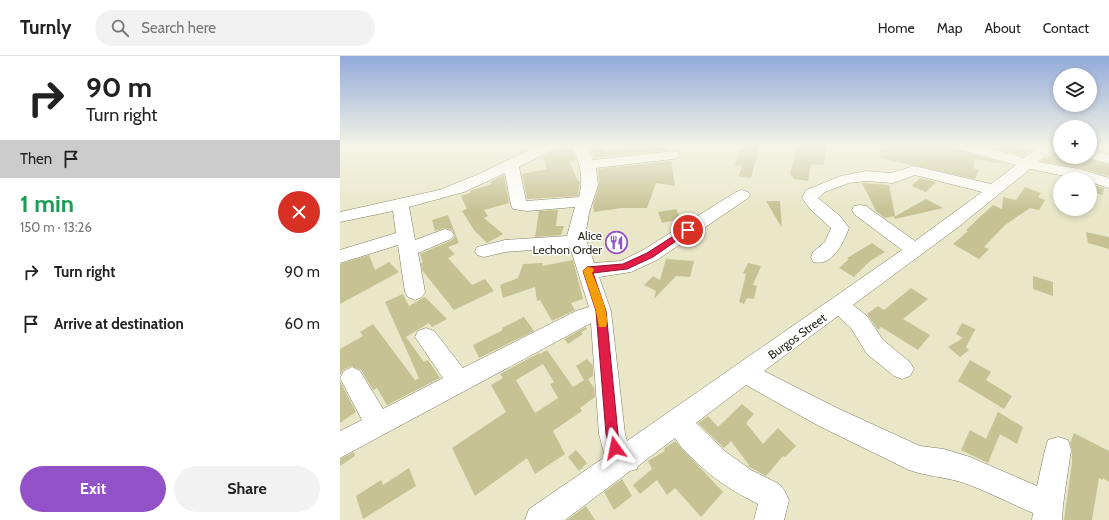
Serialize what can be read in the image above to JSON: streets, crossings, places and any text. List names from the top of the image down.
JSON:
{
  "streets": {
    "street": ["Burgos Street"]
  },
  "places": {
    "restaurant": ["Alice Lechon Order"]
  },
  "page": {
    "header": "Turnly",
    "search": "Search here",
    "nav": [
      "Home",
      "Map",
      "About",
      "Contact"
    ],
    "turn": ["90 m", "Turn right"],
    "map_buttons": ["+", "−"],
    "then": "Then",
    "heading": ["1 min", "150 m · 13:26"],
    "list": [
      {
        "name": "Turn right",
        "value": "90 m"
      },
      {
        "name": "Arrive at destination",
        "value": "60 m"
      }
    ],
    "buttons": ["Exit", "Share"]
  }
}
